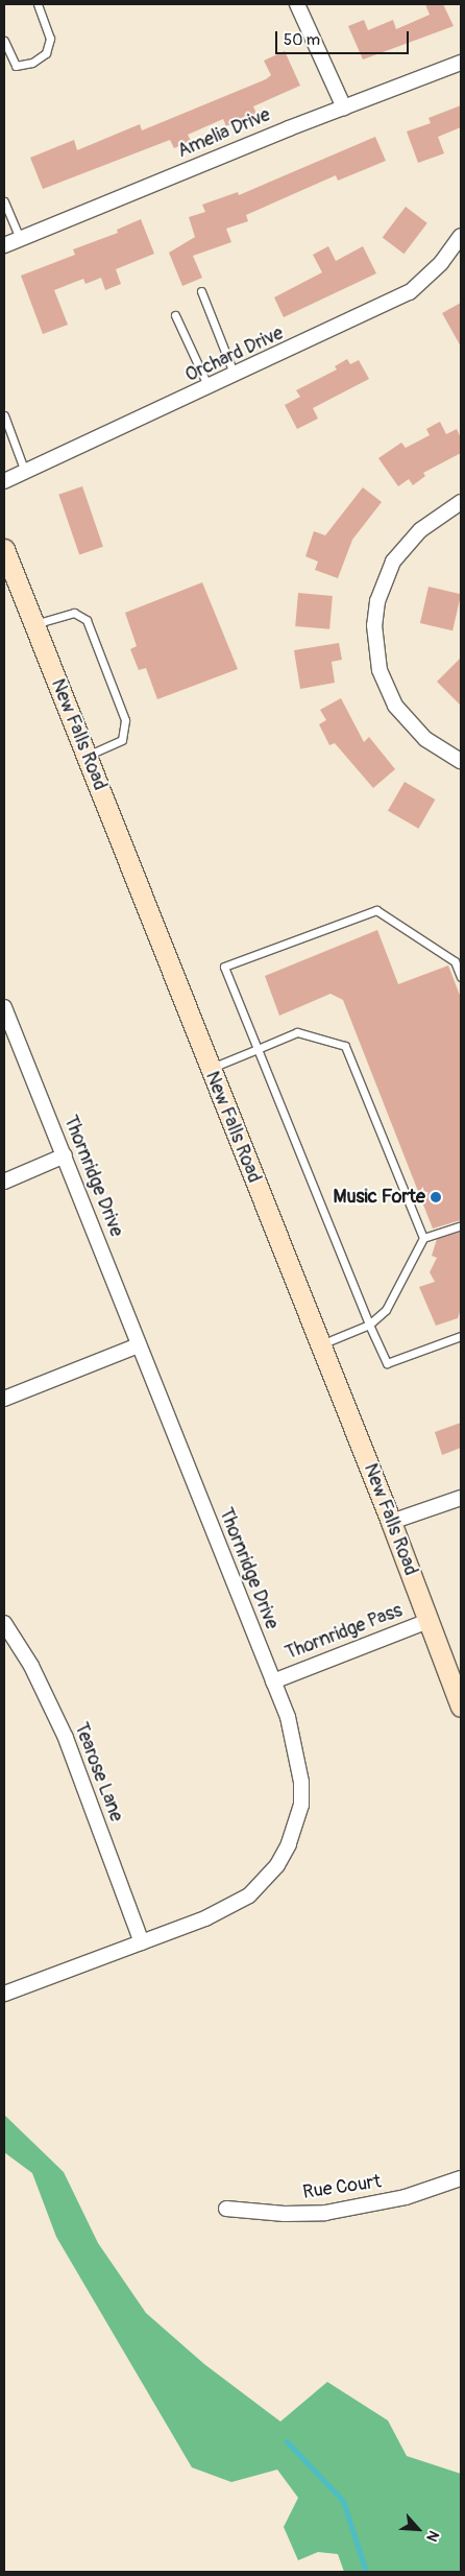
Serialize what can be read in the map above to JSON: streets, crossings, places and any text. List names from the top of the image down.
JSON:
{
  "streets": {
    "main road": ["New Falls Road"],
    "street": [
      "Amelia Drive",
      "Orchard Drive",
      "Thornridge Drive",
      "Thornridge Pass",
      "Tearose Lane",
      "Rue Court"
    ]
  },
  "crossings": [
    ["New Falls Road", "Thornridge Pass"],
    ["Thornridge Drive", "Thornridge Pass"],
    ["Thornridge Drive", "Tearose Lane"]
  ],
  "places": ["Music Forte"],
  "scale_bar": "50 m",
  "north": "bottom right"
}
